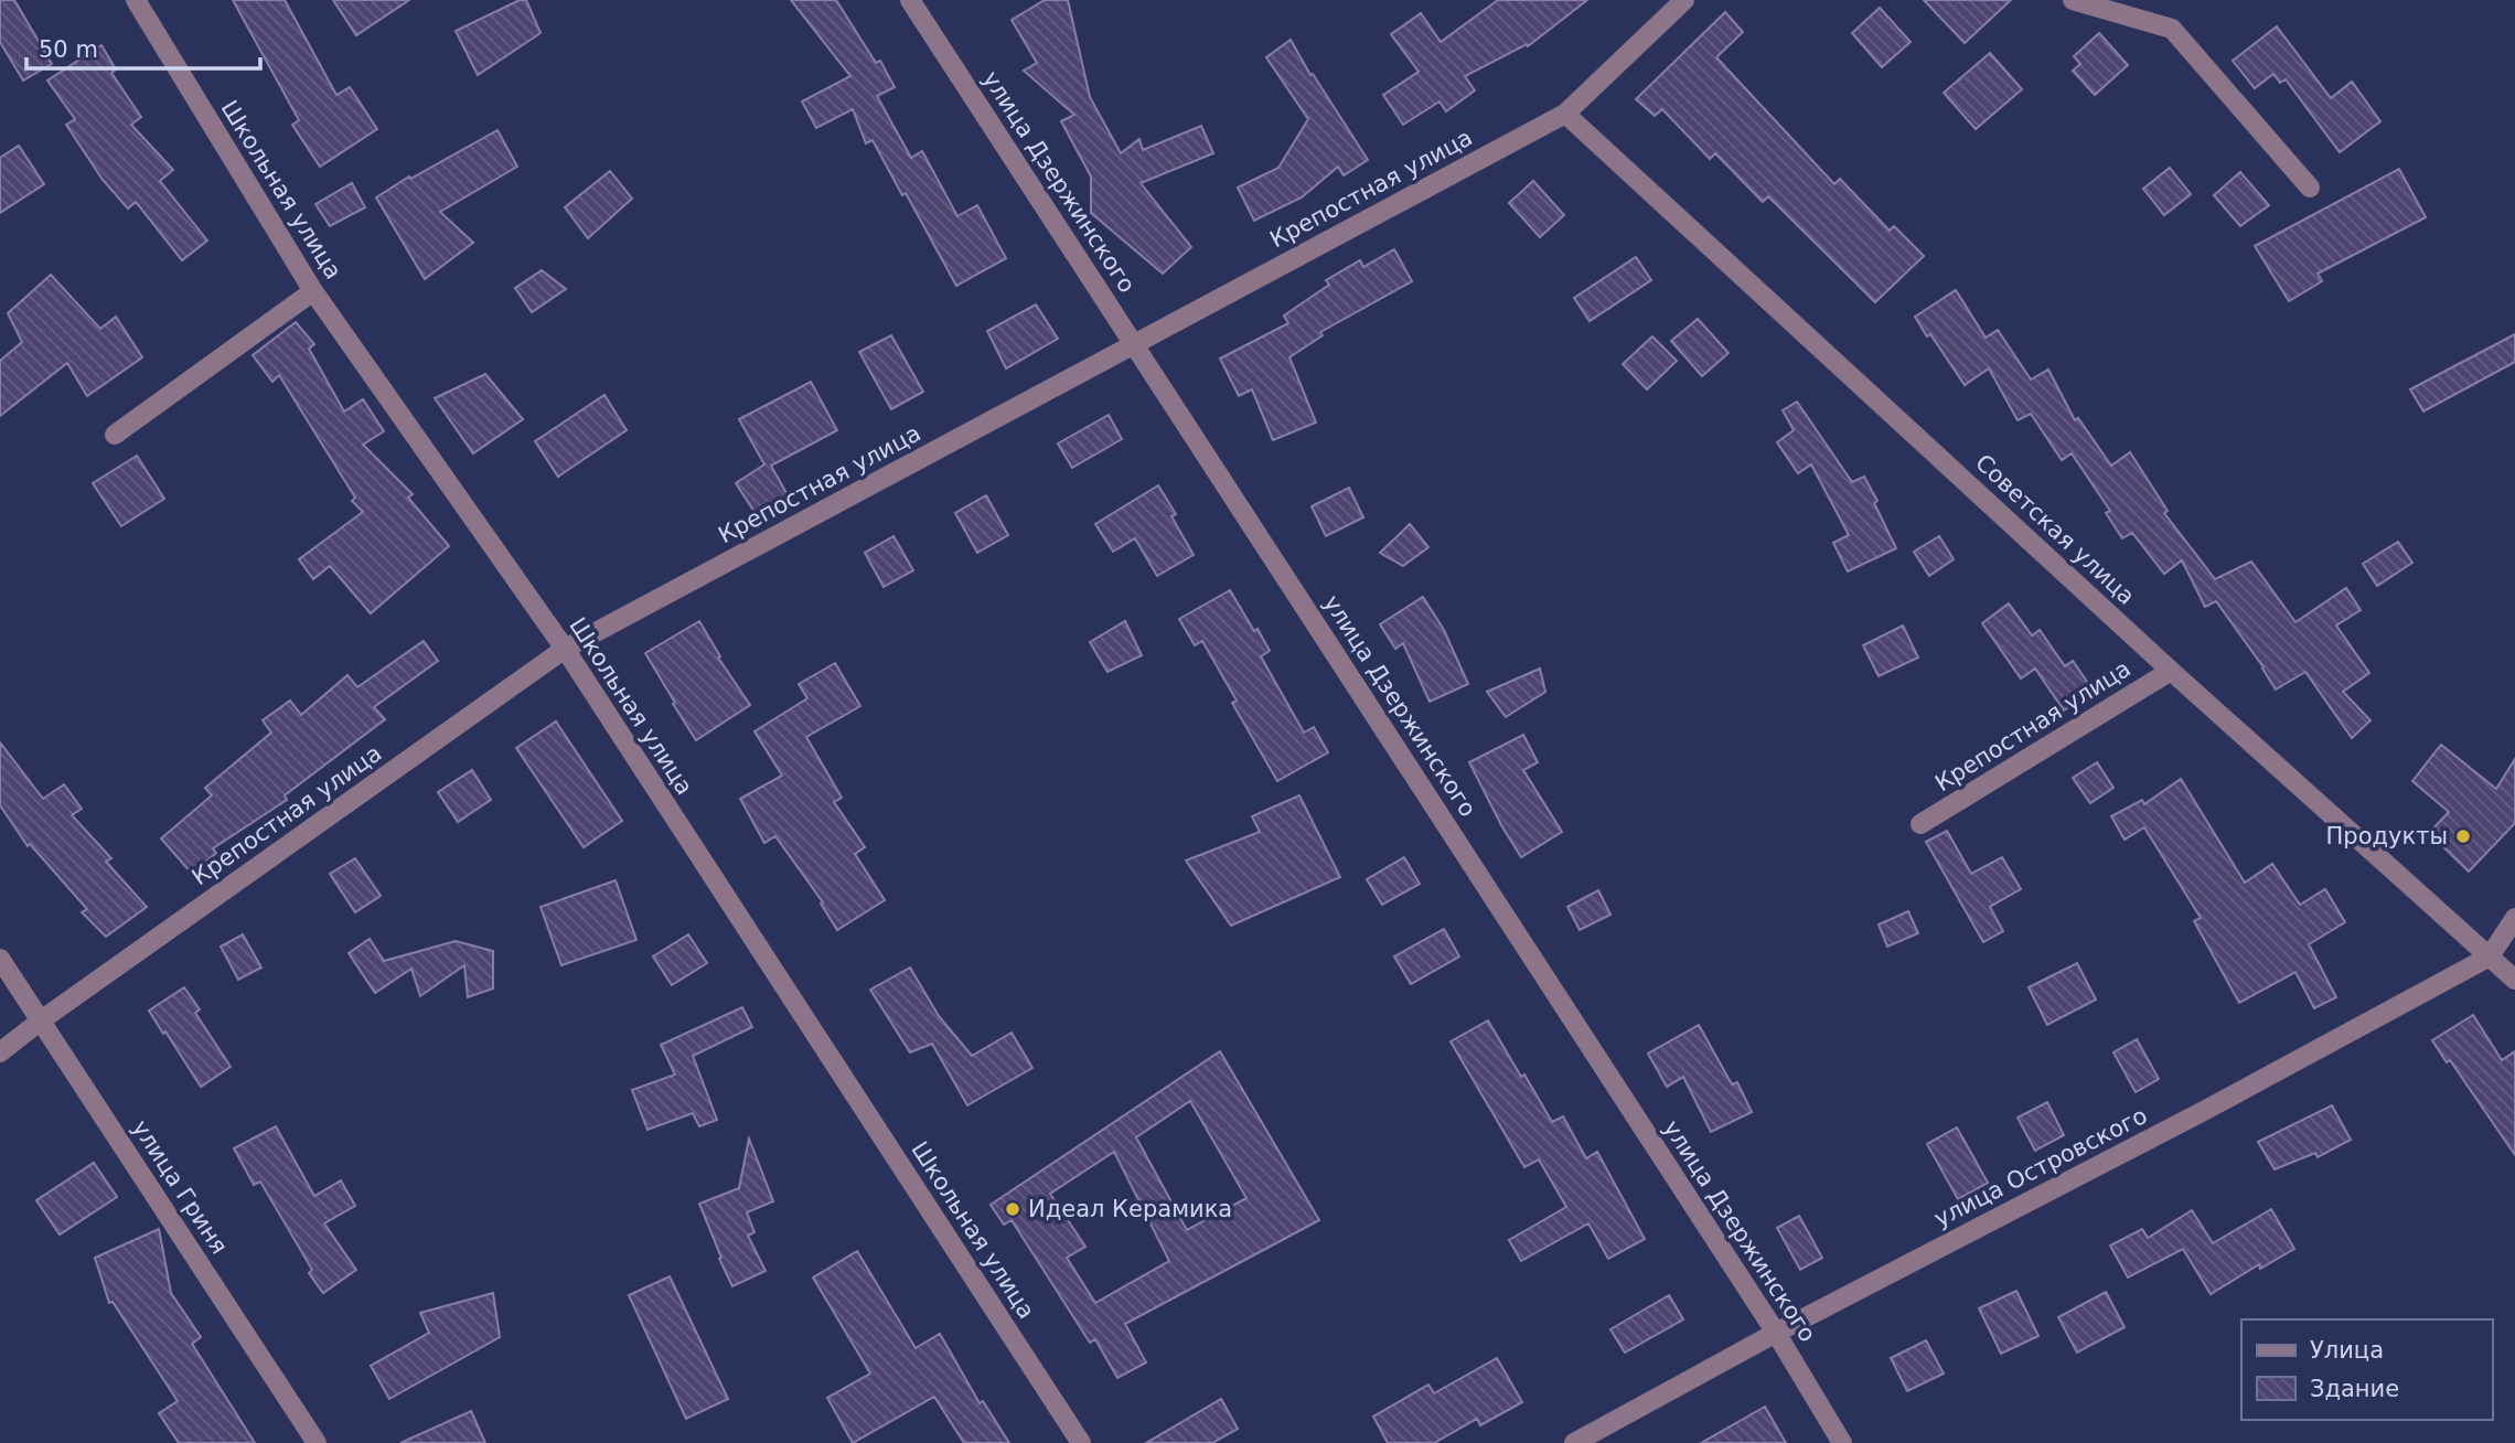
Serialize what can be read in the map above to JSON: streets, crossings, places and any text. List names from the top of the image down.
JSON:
{
  "streets": {
    "street": [
      "улица Дзержинского",
      "Крепостная улица",
      "Школьная улица",
      "Советская улица",
      "улица Островского",
      "улица Гриня"
    ]
  },
  "crossings": [
    ["улица Дзержинского", "Крепостная улица"],
    ["улица Дзержинского", "улица Островского"],
    ["Крепостная улица", "Школьная улица"],
    ["Крепостная улица", "Советская улица"],
    ["Крепостная улица", "улица Гриня"],
    ["Советская улица", "улица Островского"]
  ],
  "places": ["Продукты", "Идеал Керамика"],
  "legend": ["Улица", "Здание"],
  "scale_bar": "50 m"
}
